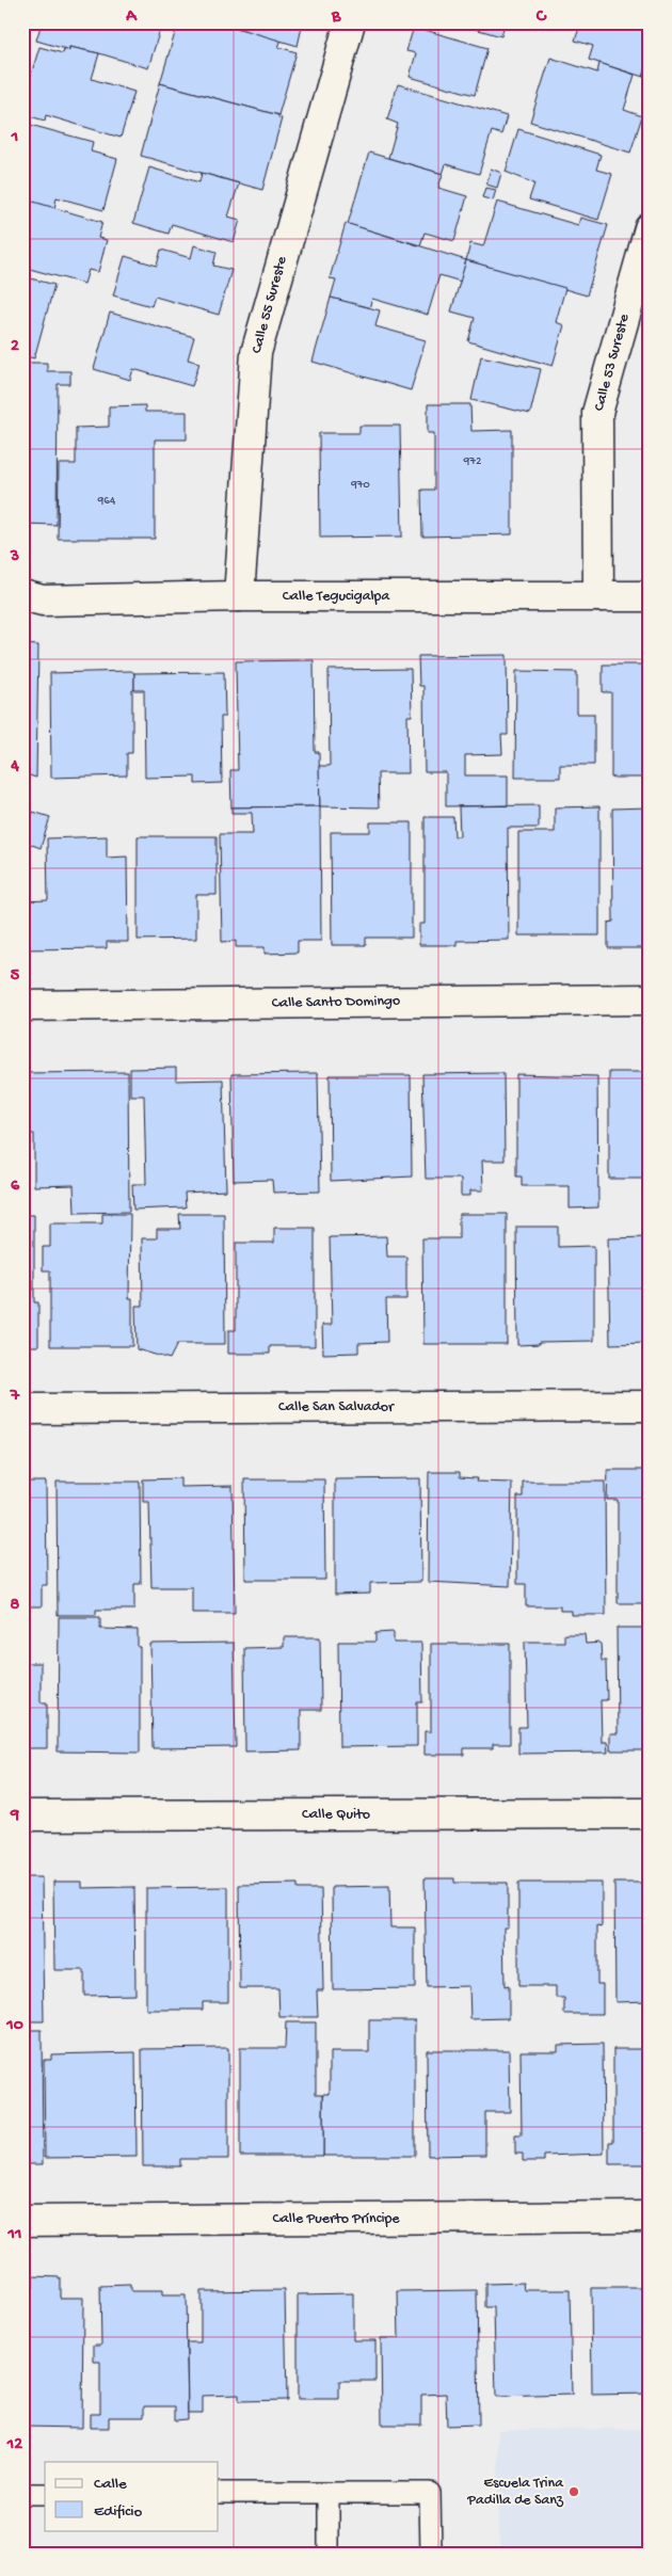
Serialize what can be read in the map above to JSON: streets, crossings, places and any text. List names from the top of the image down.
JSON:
{
  "streets": {
    "street": [
      "Calle 55 Sureste",
      "Calle 53 Sureste",
      "Calle Tegucigalpa",
      "Calle Santo Domingo",
      "Calle San Salvador",
      "Calle Quito",
      "Calle Puerto Príncipe"
    ]
  },
  "crossings": [
    ["Calle 55 Sureste", "Calle Tegucigalpa"],
    ["Calle 53 Sureste", "Calle Tegucigalpa"]
  ],
  "places": ["Escuela Trina Padilla de Sanz"],
  "house_numbers": ["972", "970", "964"],
  "legend": ["Calle", "Edificio"],
  "grid": {
    "columns": ["A", "B", "C"],
    "rows": [
      "1",
      "2",
      "3",
      "4",
      "5",
      "6",
      "7",
      "8",
      "9",
      "10",
      "11",
      "12"
    ]
  }
}
